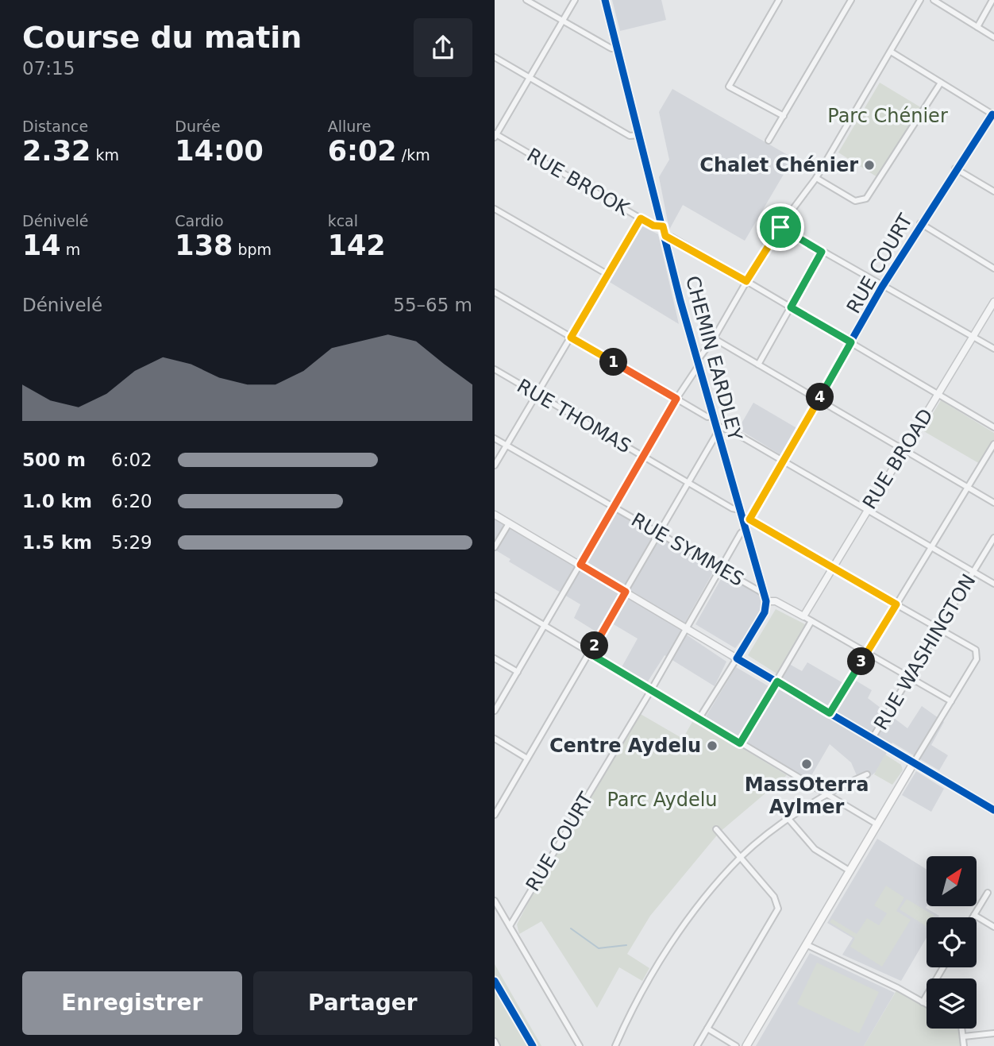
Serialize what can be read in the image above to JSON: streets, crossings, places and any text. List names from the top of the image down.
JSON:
{
  "streets": {
    "main road": ["CHEMIN EARDLEY"],
    "street": [
      "RUE BROOK",
      "RUE COURT",
      "RUE THOMAS",
      "RUE BROAD",
      "RUE SYMMES",
      "RUE WASHINGTON"
    ]
  },
  "crossings": [
    ["RUE BROOK", "CHEMIN EARDLEY"],
    ["RUE COURT", "CHEMIN EARDLEY"],
    ["RUE COURT", "RUE SYMMES"],
    ["CHEMIN EARDLEY", "RUE THOMAS"],
    ["CHEMIN EARDLEY", "RUE SYMMES"],
    ["RUE BROAD", "RUE SYMMES"],
    ["RUE SYMMES", "RUE WASHINGTON"]
  ],
  "parks": ["Parc Chénier", "Parc Aydelu"],
  "places": ["Chalet Chénier", "Centre Aydelu", "MassOterra Aylmer"],
  "north": "top right",
  "page": {
    "heading": ["Course du matin", "07:15"],
    "stats": [
      ["Distance", "2.32 km"],
      ["Durée", "14:00"],
      ["Allure", "6:02 /km"],
      ["Dénivelé", "14 m"],
      ["Cardio", "138 bpm"],
      ["kcal", "142"]
    ],
    "chart": ["Dénivelé", "55–65 m"],
    "pins": [
      "1",
      "4",
      "2",
      "3"
    ],
    "list": [
      {
        "name": "500 m",
        "note": "6:02"
      },
      {
        "name": "1.0 km",
        "note": "6:20"
      },
      {
        "name": "1.5 km",
        "note": "5:29"
      }
    ],
    "buttons": ["Enregistrer", "Partager"]
  }
}
